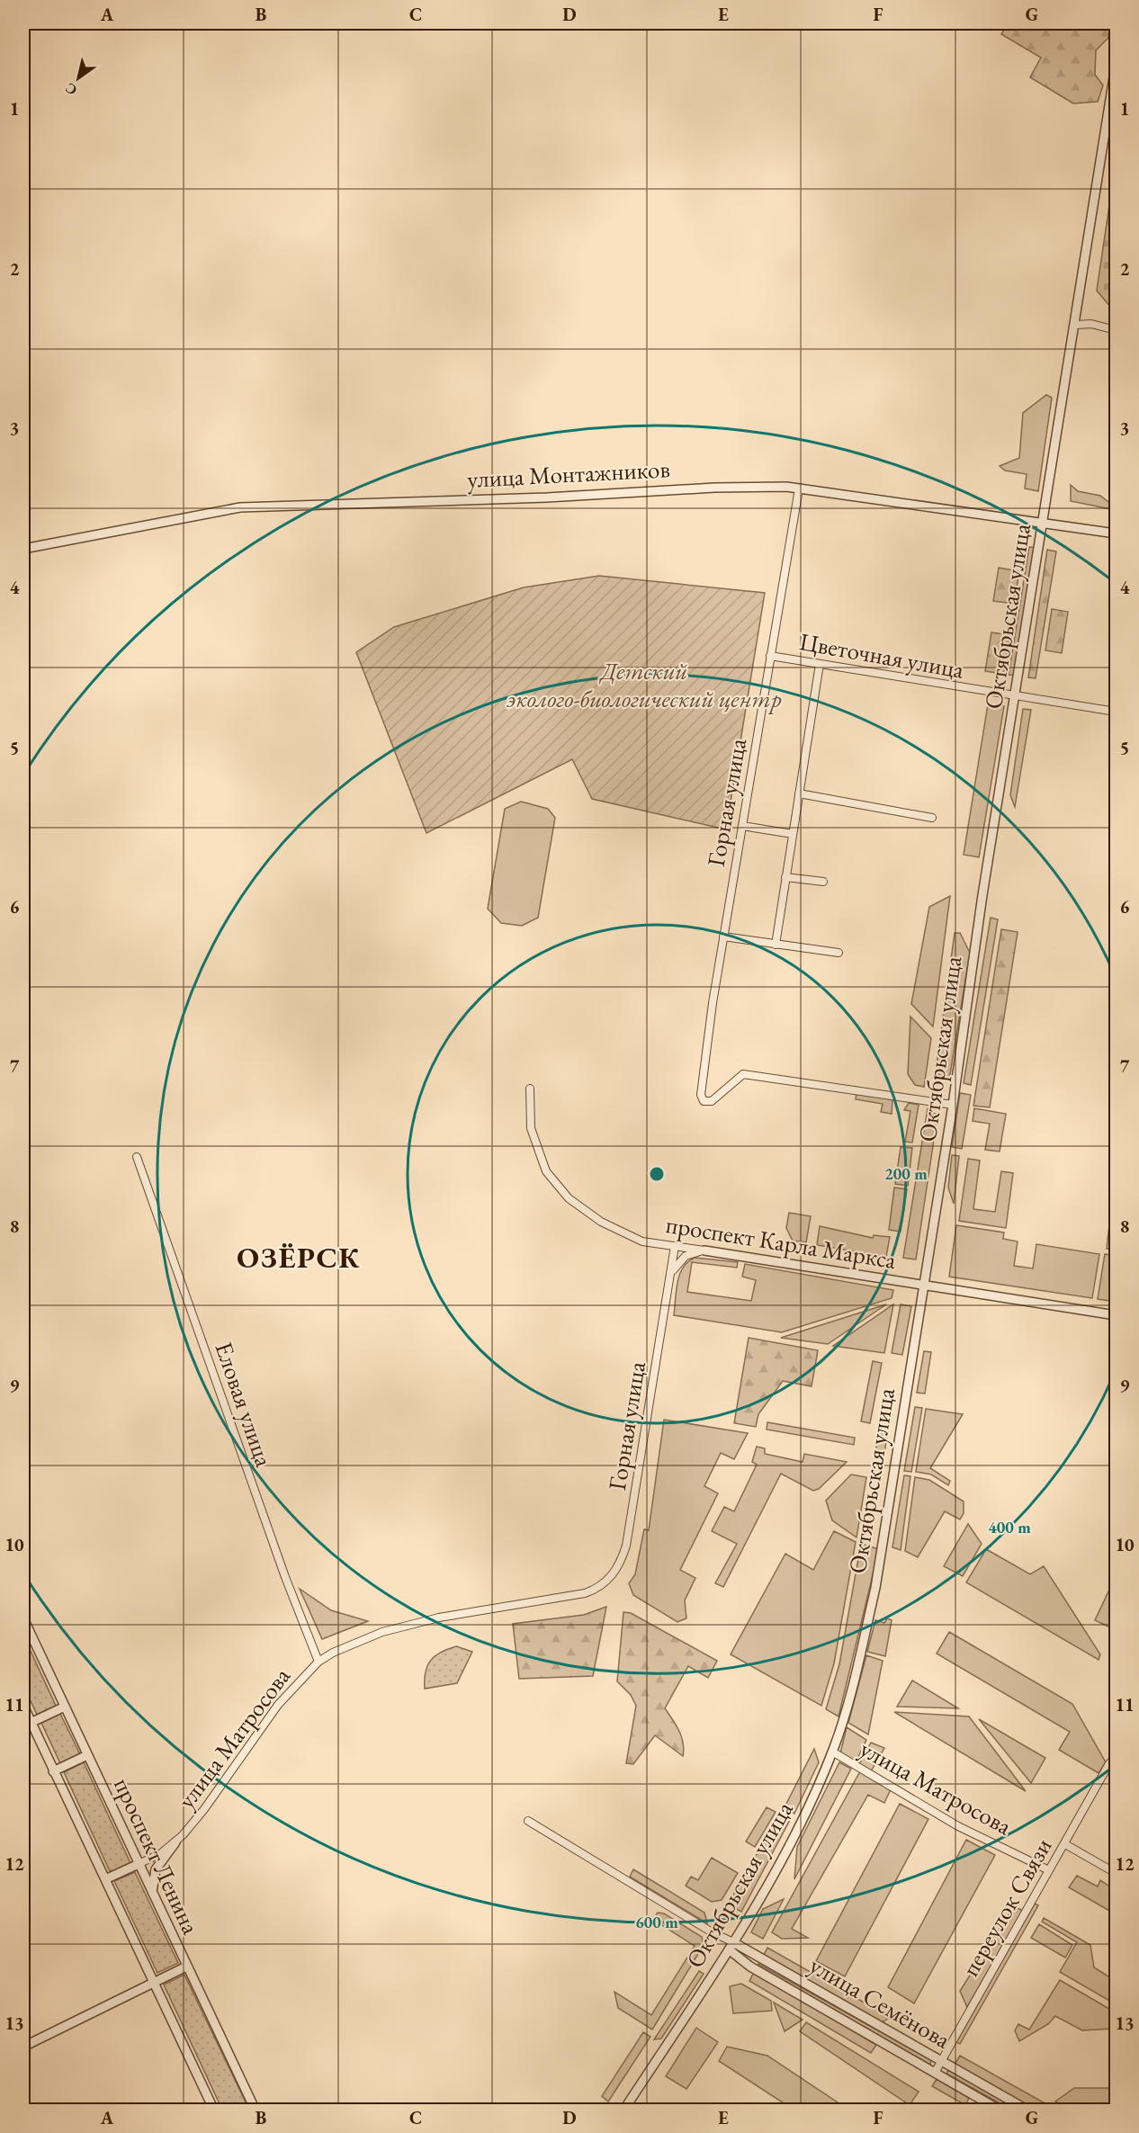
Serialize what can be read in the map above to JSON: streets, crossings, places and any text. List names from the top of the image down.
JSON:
{
  "streets": {
    "street": [
      "улица Монтажников",
      "Октябрьская улица",
      "Цветочная улица",
      "Горная улица",
      "проспект Карла Маркса",
      "Еловая улица",
      "улица Матросова",
      "проспект Ленина",
      "переулок Связи",
      "улица Семёнова"
    ]
  },
  "crossings": [
    ["улица Монтажников", "Октябрьская улица"],
    ["улица Монтажников", "Горная улица"],
    ["Октябрьская улица", "Цветочная улица"],
    ["Октябрьская улица", "Горная улица"],
    ["Октябрьская улица", "проспект Карла Маркса"],
    ["Октябрьская улица", "улица Матросова"],
    ["Октябрьская улица", "улица Семёнова"],
    ["Цветочная улица", "Горная улица"],
    ["Горная улица", "проспект Карла Маркса"],
    ["Горная улица", "улица Матросова"],
    ["Еловая улица", "улица Матросова"],
    ["улица Матросова", "проспект Ленина"],
    ["улица Матросова", "переулок Связи"],
    ["переулок Связи", "улица Семёнова"]
  ],
  "districts": ["ОЗЁРСК"],
  "parks": ["Детский эколого-биологический центр"],
  "north": "bottom left",
  "grid": {
    "columns": [
      "A",
      "B",
      "C",
      "D",
      "E",
      "F",
      "G"
    ],
    "rows": [
      "1",
      "2",
      "3",
      "4",
      "5",
      "6",
      "7",
      "8",
      "9",
      "10",
      "11",
      "12",
      "13"
    ]
  },
  "rings": ["200 m", "400 m", "600 m"]
}
